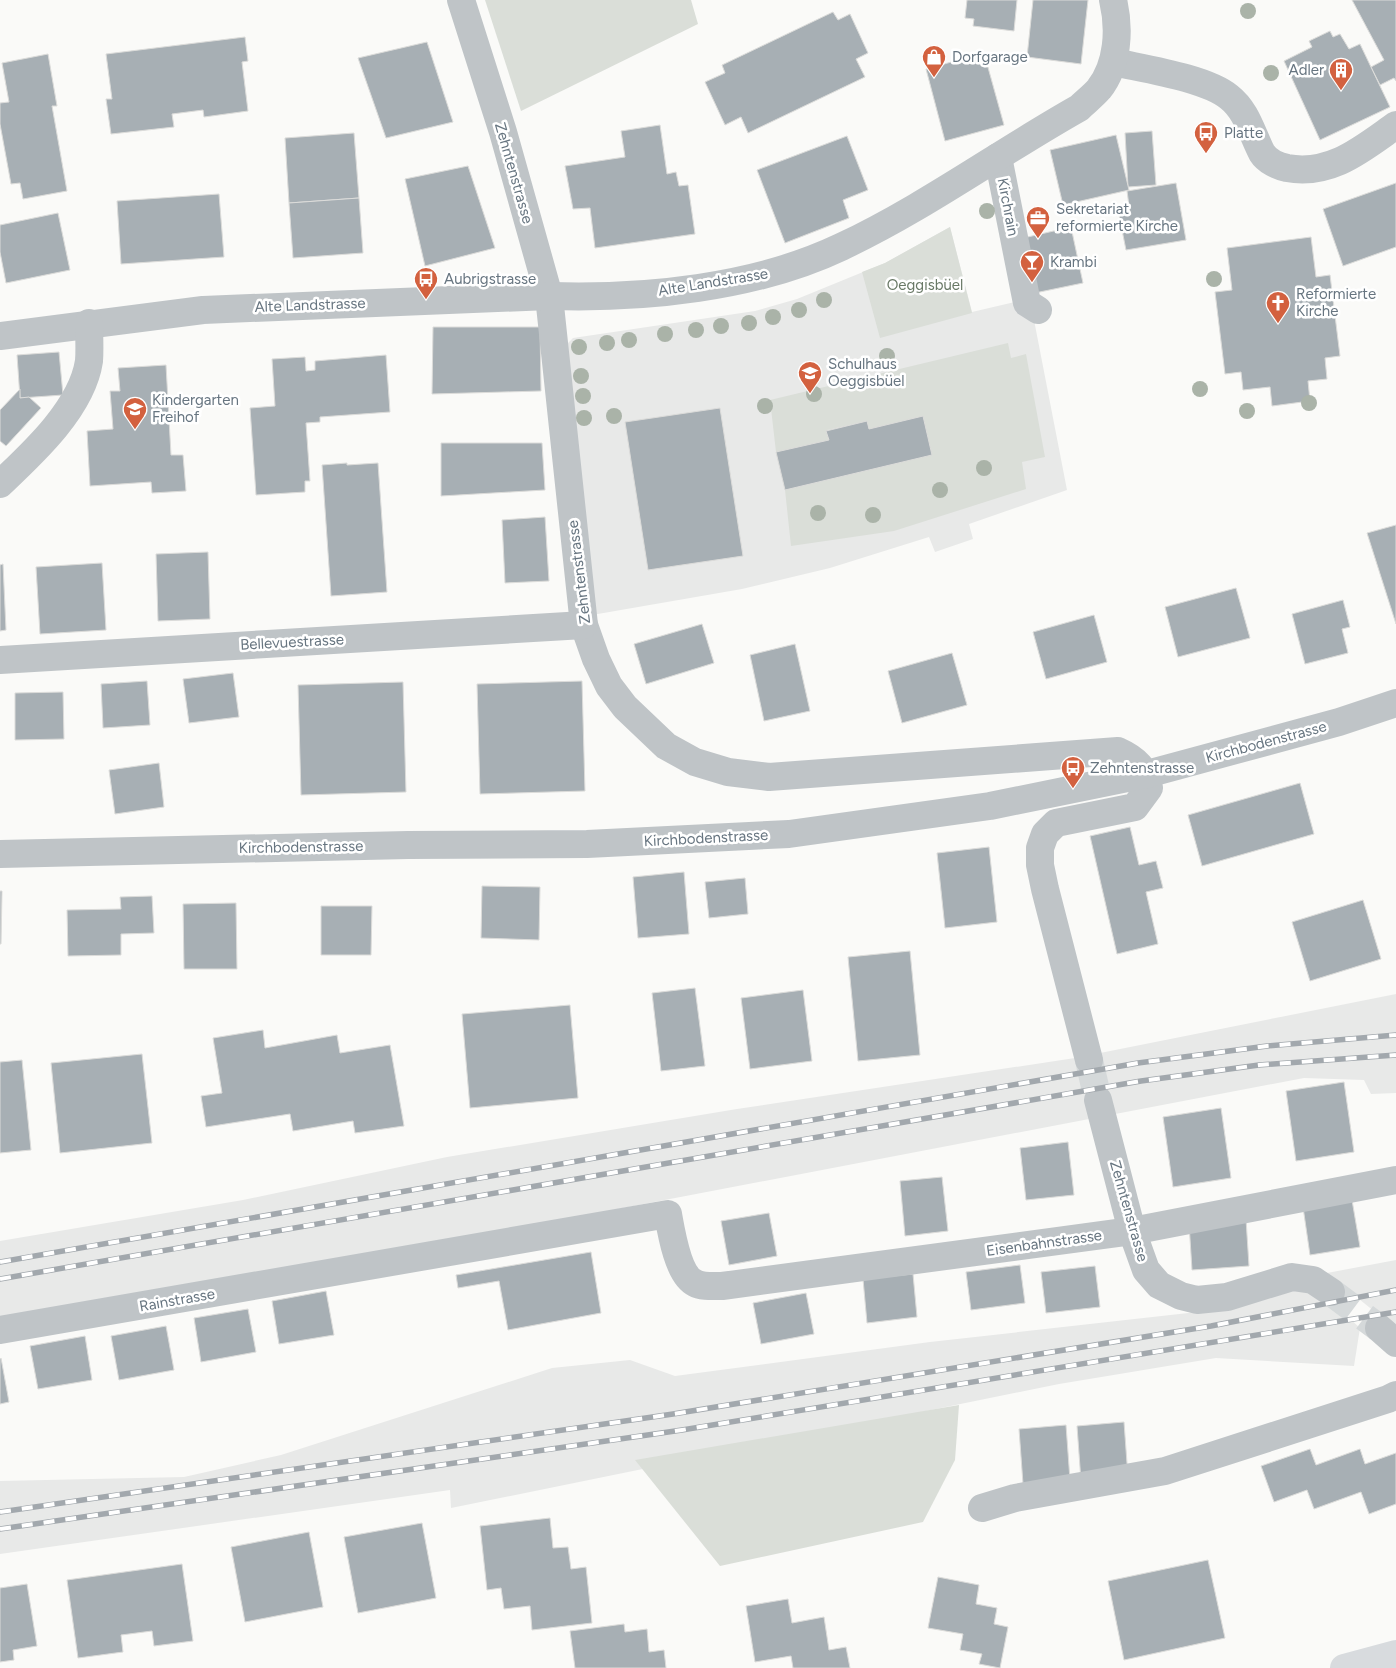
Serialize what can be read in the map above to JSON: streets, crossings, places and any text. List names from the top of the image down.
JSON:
{
  "streets": {
    "street": [
      "Zehntenstrasse",
      "Kirchrain",
      "Alte Landstrasse",
      "Bellevuestrasse",
      "Kirchbodenstrasse",
      "Eisenbahnstrasse",
      "Rainstrasse"
    ]
  },
  "crossings": [
    ["Zehntenstrasse", "Alte Landstrasse"],
    ["Zehntenstrasse", "Bellevuestrasse"],
    ["Zehntenstrasse", "Kirchbodenstrasse"],
    ["Zehntenstrasse", "Eisenbahnstrasse"],
    ["Kirchrain", "Alte Landstrasse"],
    ["Eisenbahnstrasse", "Rainstrasse"]
  ],
  "parks": ["Oeggisbüel"],
  "places": {
    "shop": ["Dorfgarage"],
    "building": ["Adler"],
    "bus stop": ["Platte", "Aubrigstrasse", "Zehntenstrasse"],
    "office": ["Sekretariat reformierte Kirche"],
    "bar": ["Krambi"],
    "church": ["Reformierte Kirche"],
    "school or university": ["Schulhaus Oeggisbüel", "Kindergarten Freihof"]
  }
}
